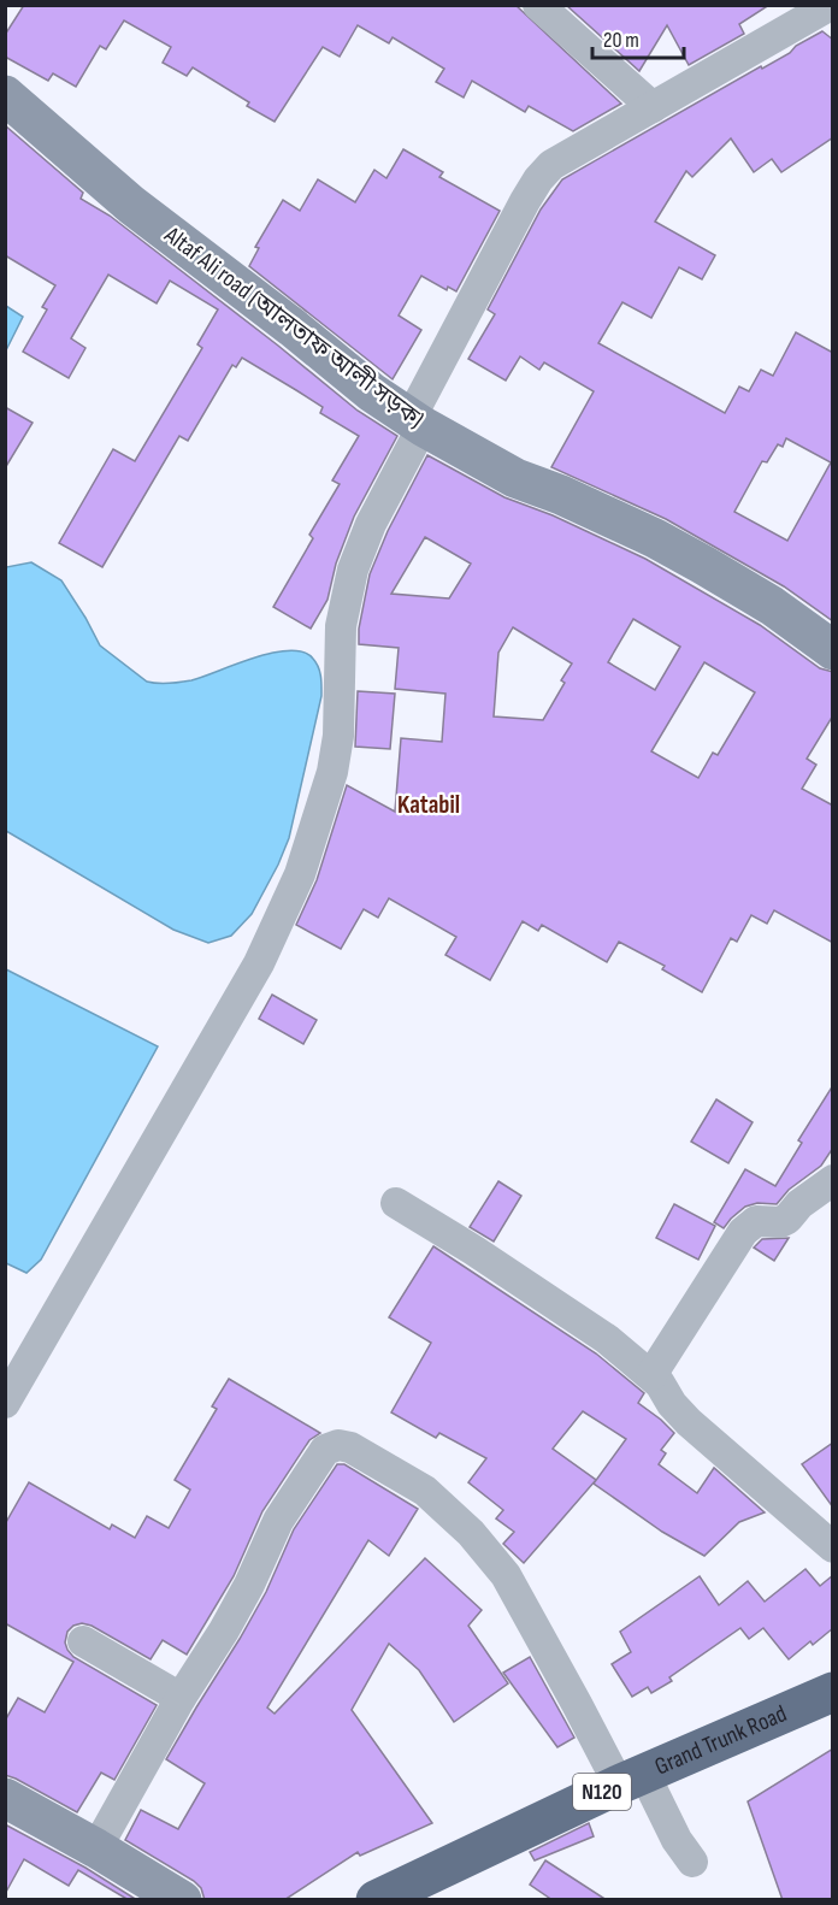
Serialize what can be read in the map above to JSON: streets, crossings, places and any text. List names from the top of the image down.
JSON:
{
  "streets": {
    "highway": ["Grand Trunk Road", "N120"],
    "main road": ["Altaf Ali road (আলতাফ আলী সড়ক)"]
  },
  "districts": ["Katabil"],
  "scale_bar": "20 m"
}
